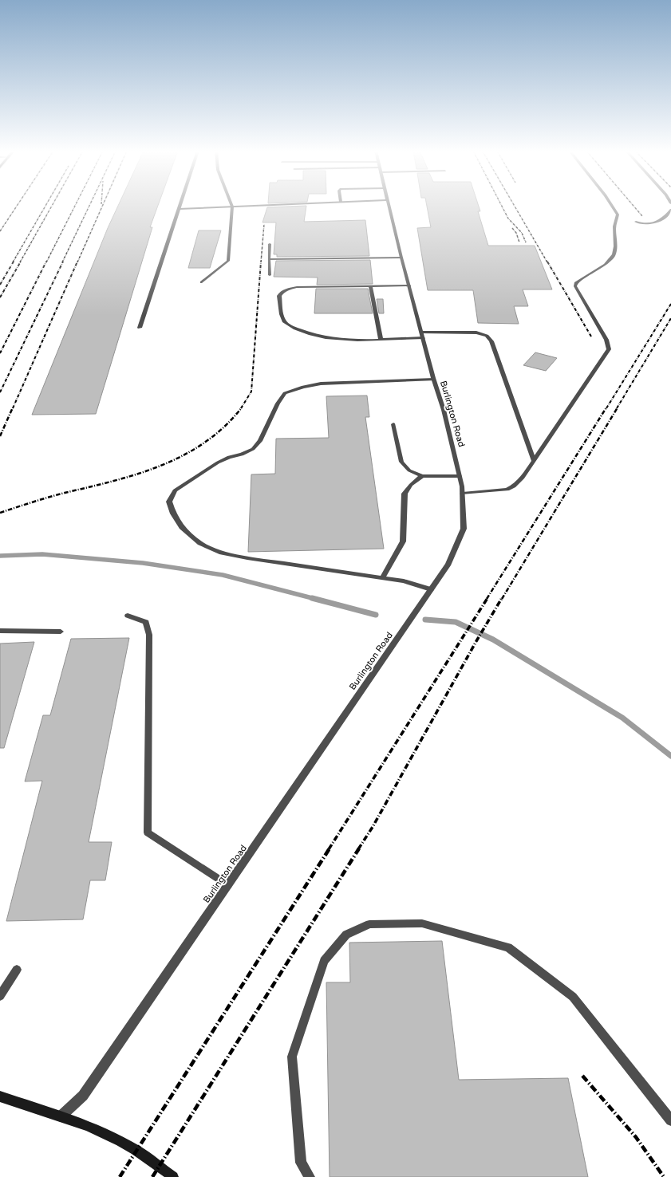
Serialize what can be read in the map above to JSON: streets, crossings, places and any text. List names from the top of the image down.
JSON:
{
  "streets": {
    "street": ["Burlington Road"]
  }
}
